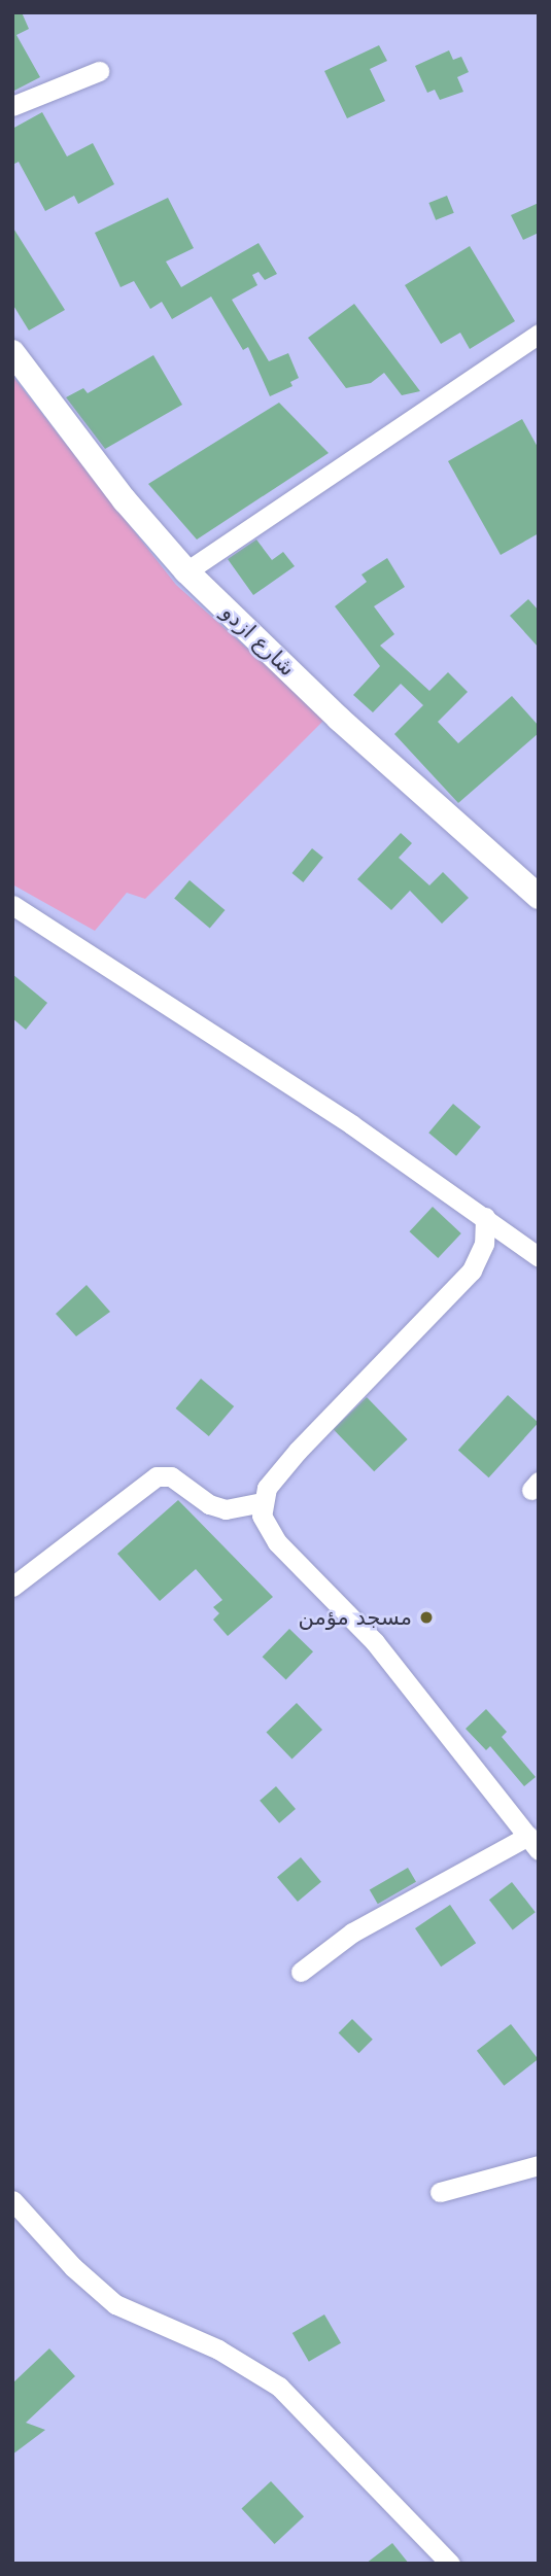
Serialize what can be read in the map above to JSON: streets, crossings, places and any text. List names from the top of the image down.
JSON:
{
  "streets": {
    "street": ["شارع ازدو"]
  },
  "places": ["مسجد مؤمن"]
}
